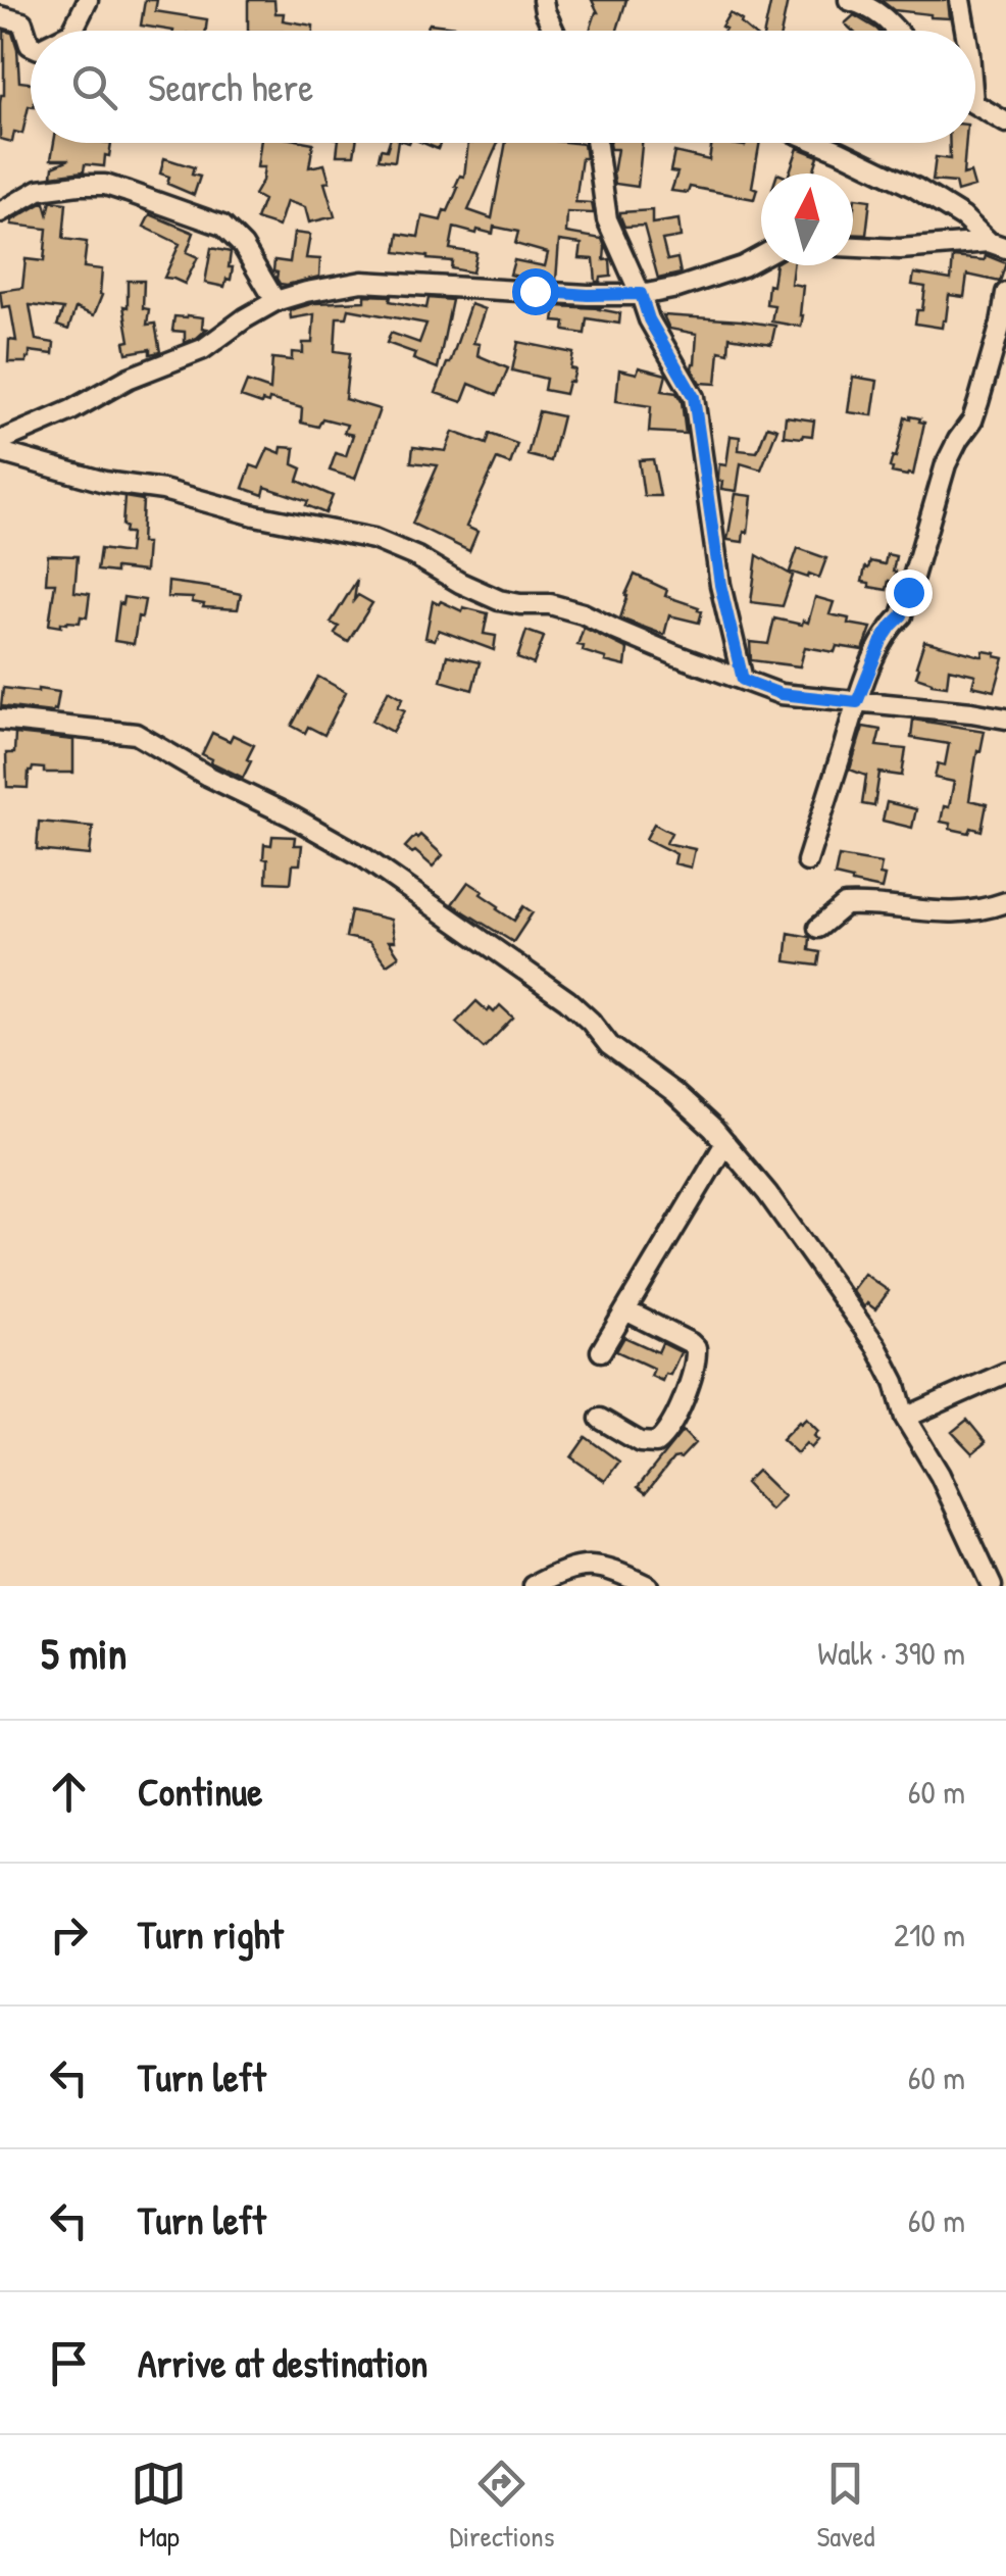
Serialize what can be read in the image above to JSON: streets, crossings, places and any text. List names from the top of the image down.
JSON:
{
  "north": "top",
  "page": {
    "search": "Search here",
    "heading": ["5 min", "Walk · 390 m"],
    "list": [
      ["Continue", "60 m"],
      ["Turn right", "210 m"],
      ["Turn left", "60 m"],
      ["Turn left", "60 m"],
      "Arrive at destination"
    ],
    "nav": ["Map", "Directions", "Saved"]
  }
}
